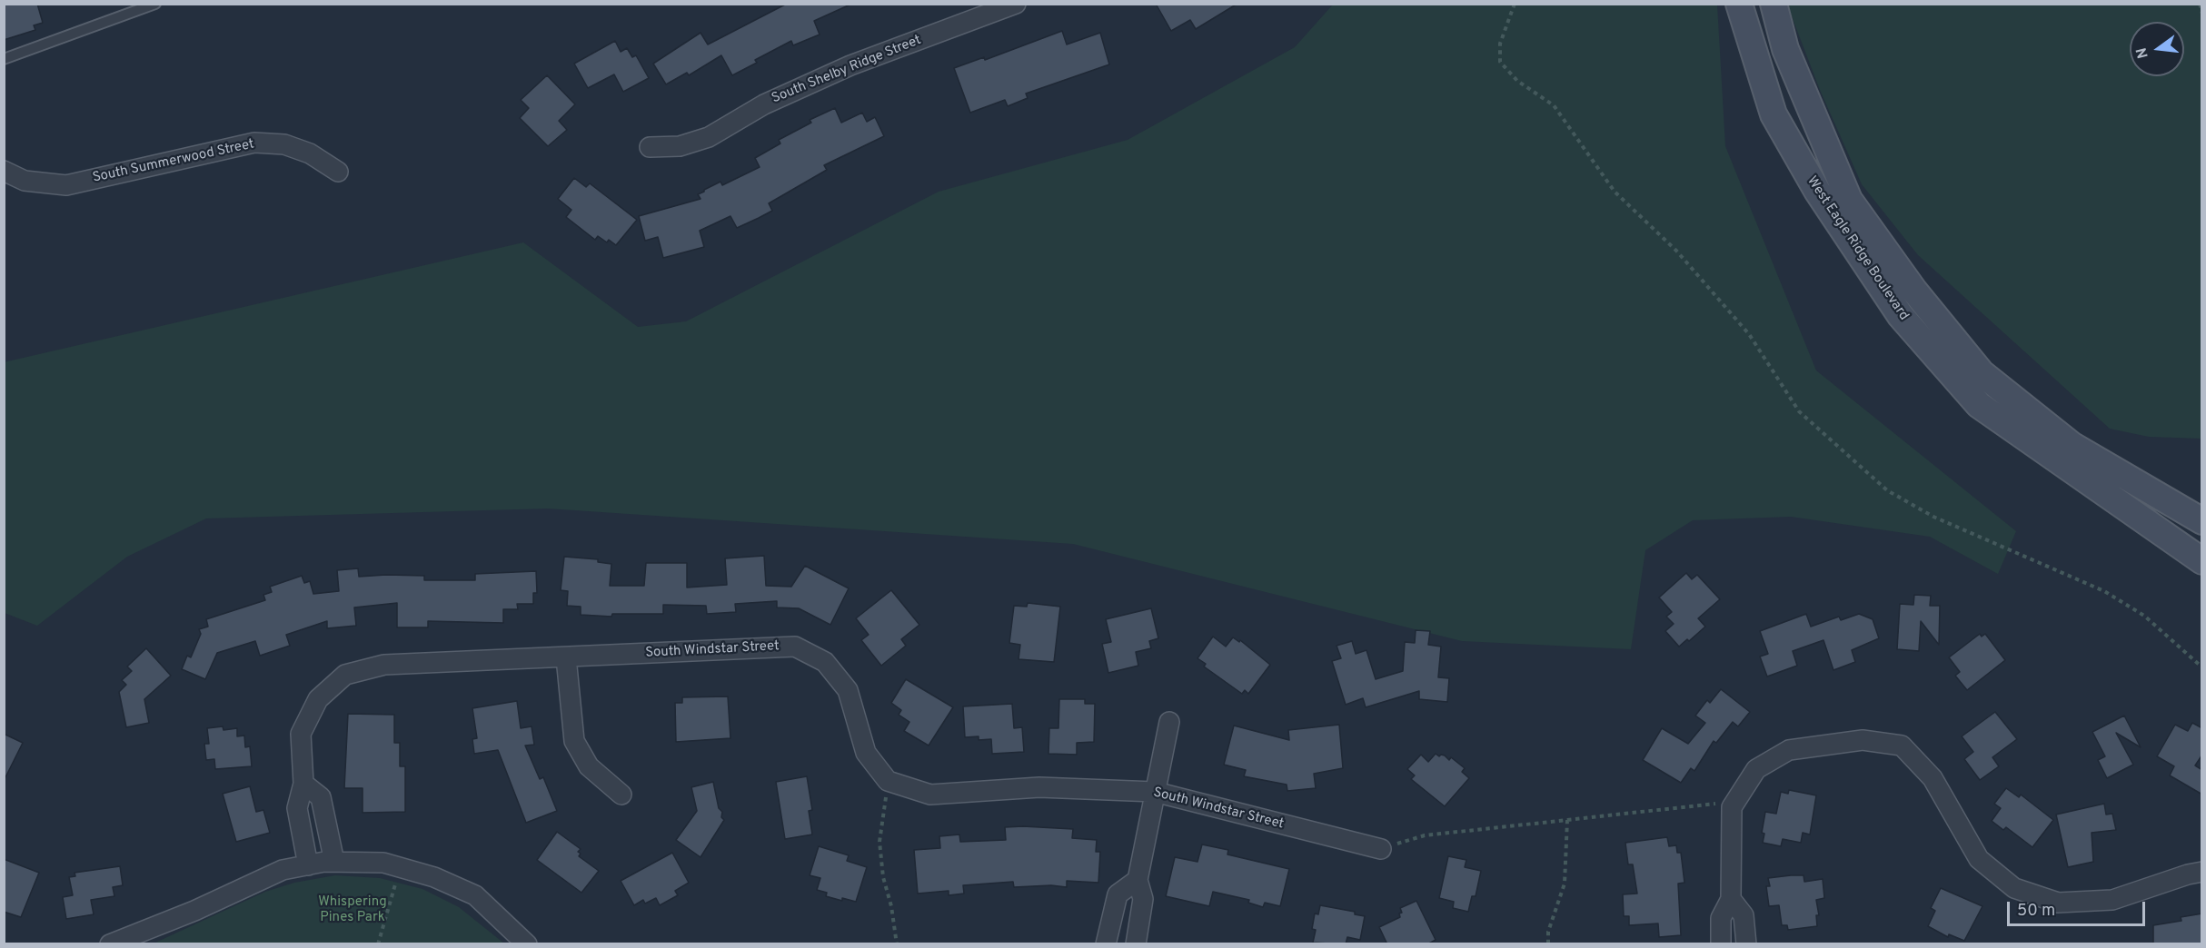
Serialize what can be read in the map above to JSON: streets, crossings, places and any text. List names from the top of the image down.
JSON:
{
  "streets": {
    "street": [
      "South Shelby Ridge Street",
      "South Summerwood Street",
      "West Eagle Ridge Boulevard",
      "South Windstar Street"
    ]
  },
  "parks": ["Whispering Pines Park"],
  "scale_bar": "50 m",
  "north": "left"
}
